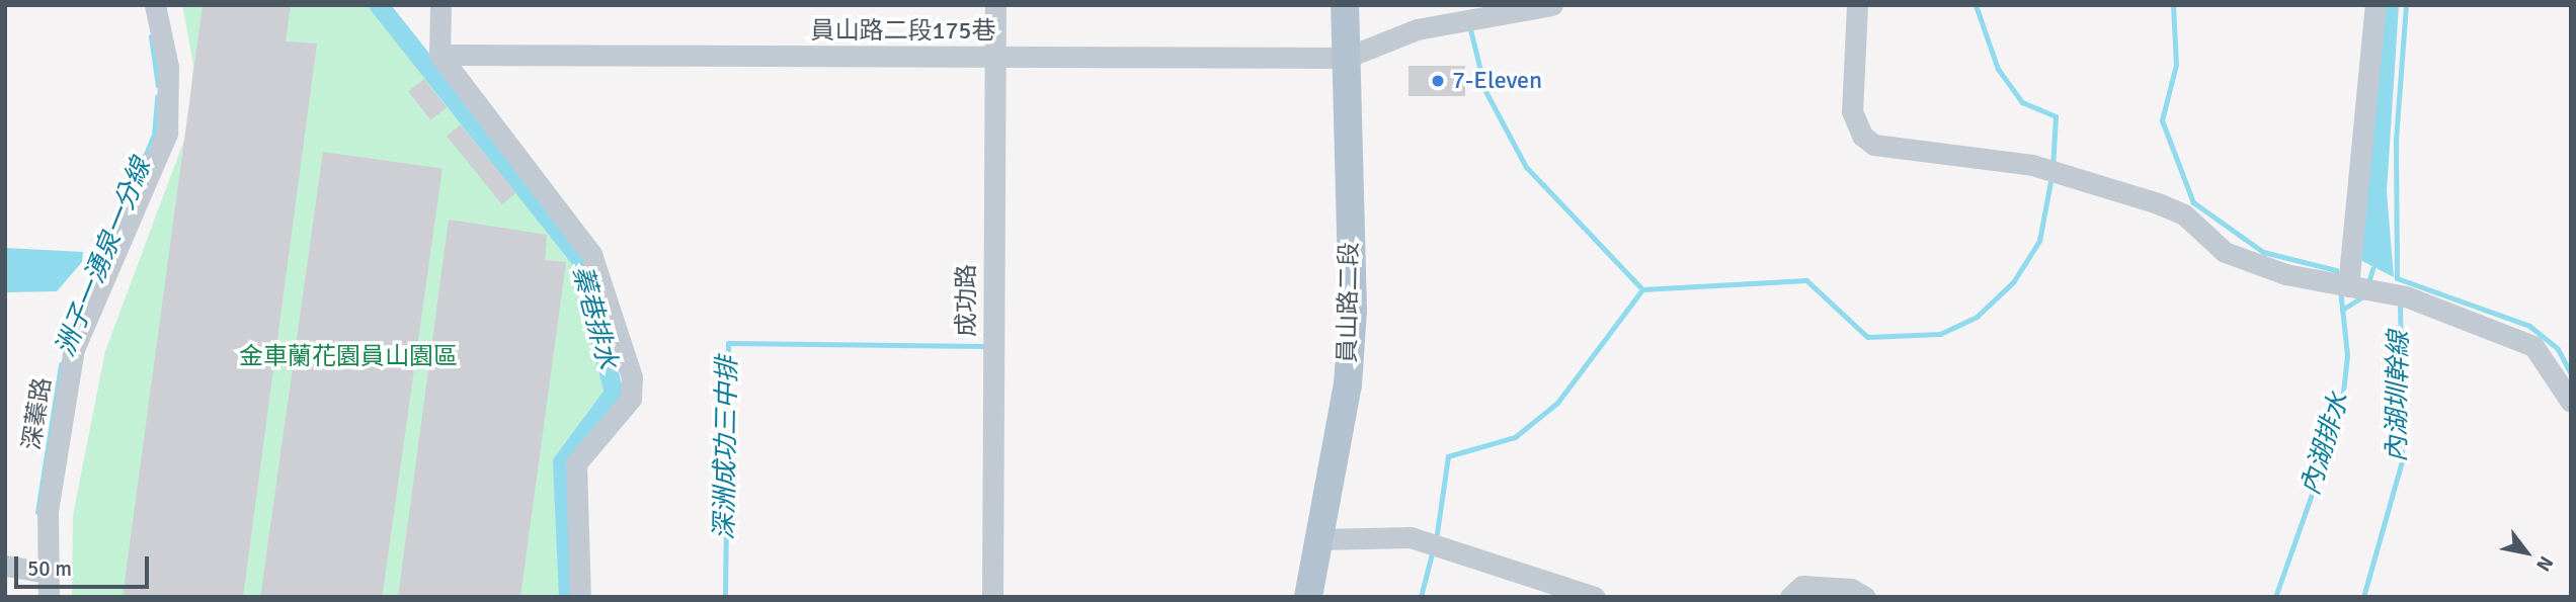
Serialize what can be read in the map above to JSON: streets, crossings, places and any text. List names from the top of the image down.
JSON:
{
  "streets": {
    "main road": ["員山路二段"],
    "street": ["員山路二段175巷", "成功路", "深蓁路"]
  },
  "crossings": [
    ["員山路二段175巷", "成功路"],
    ["員山路二段175巷", "員山路二段"]
  ],
  "water": [
    "洲子一湧泉一分線",
    "蓁巷排水",
    "內湖圳幹線",
    "內湖排水",
    "深洲成功三中排"
  ],
  "parks": ["金車蘭花園員山園區"],
  "places": ["7-Eleven"],
  "scale_bar": "50 m",
  "north": "bottom right"
}
